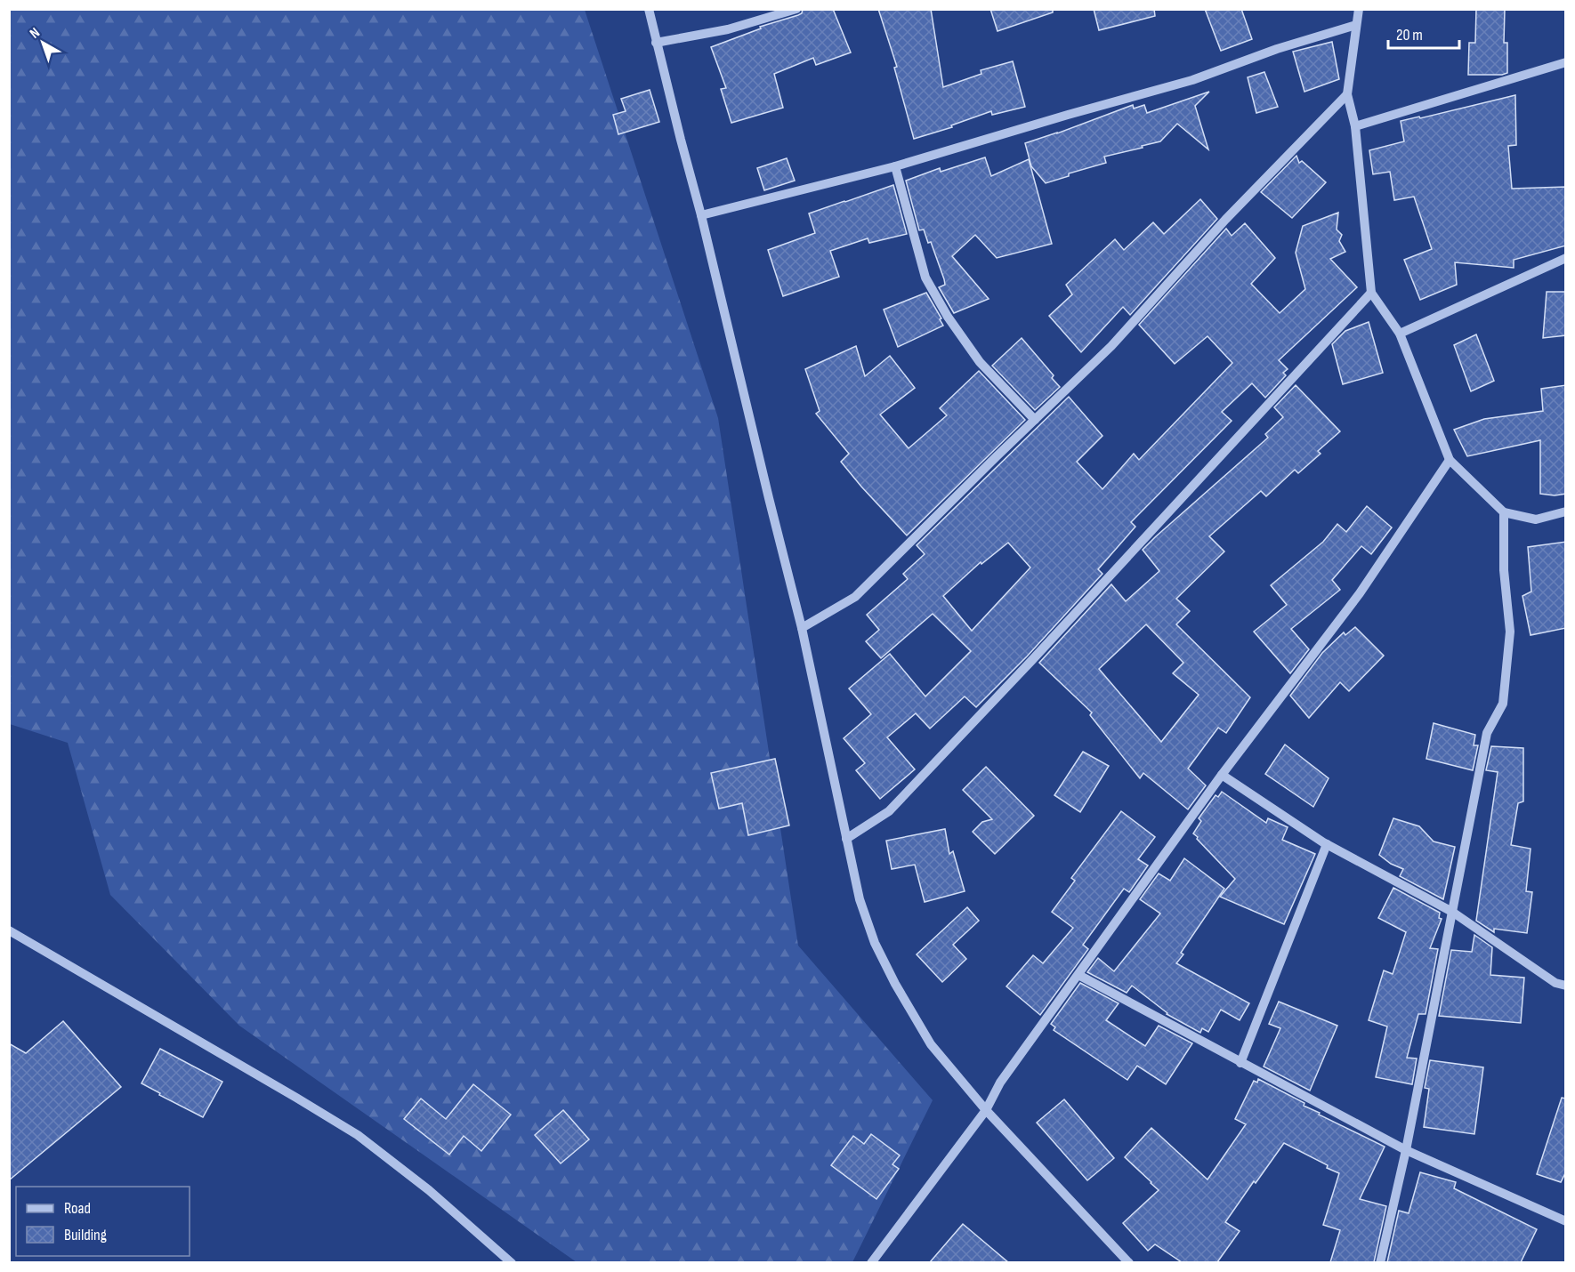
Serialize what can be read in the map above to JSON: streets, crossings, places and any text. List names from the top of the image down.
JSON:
{
  "legend": ["Road", "Building"],
  "scale_bar": "20 m",
  "north": "top left"
}
